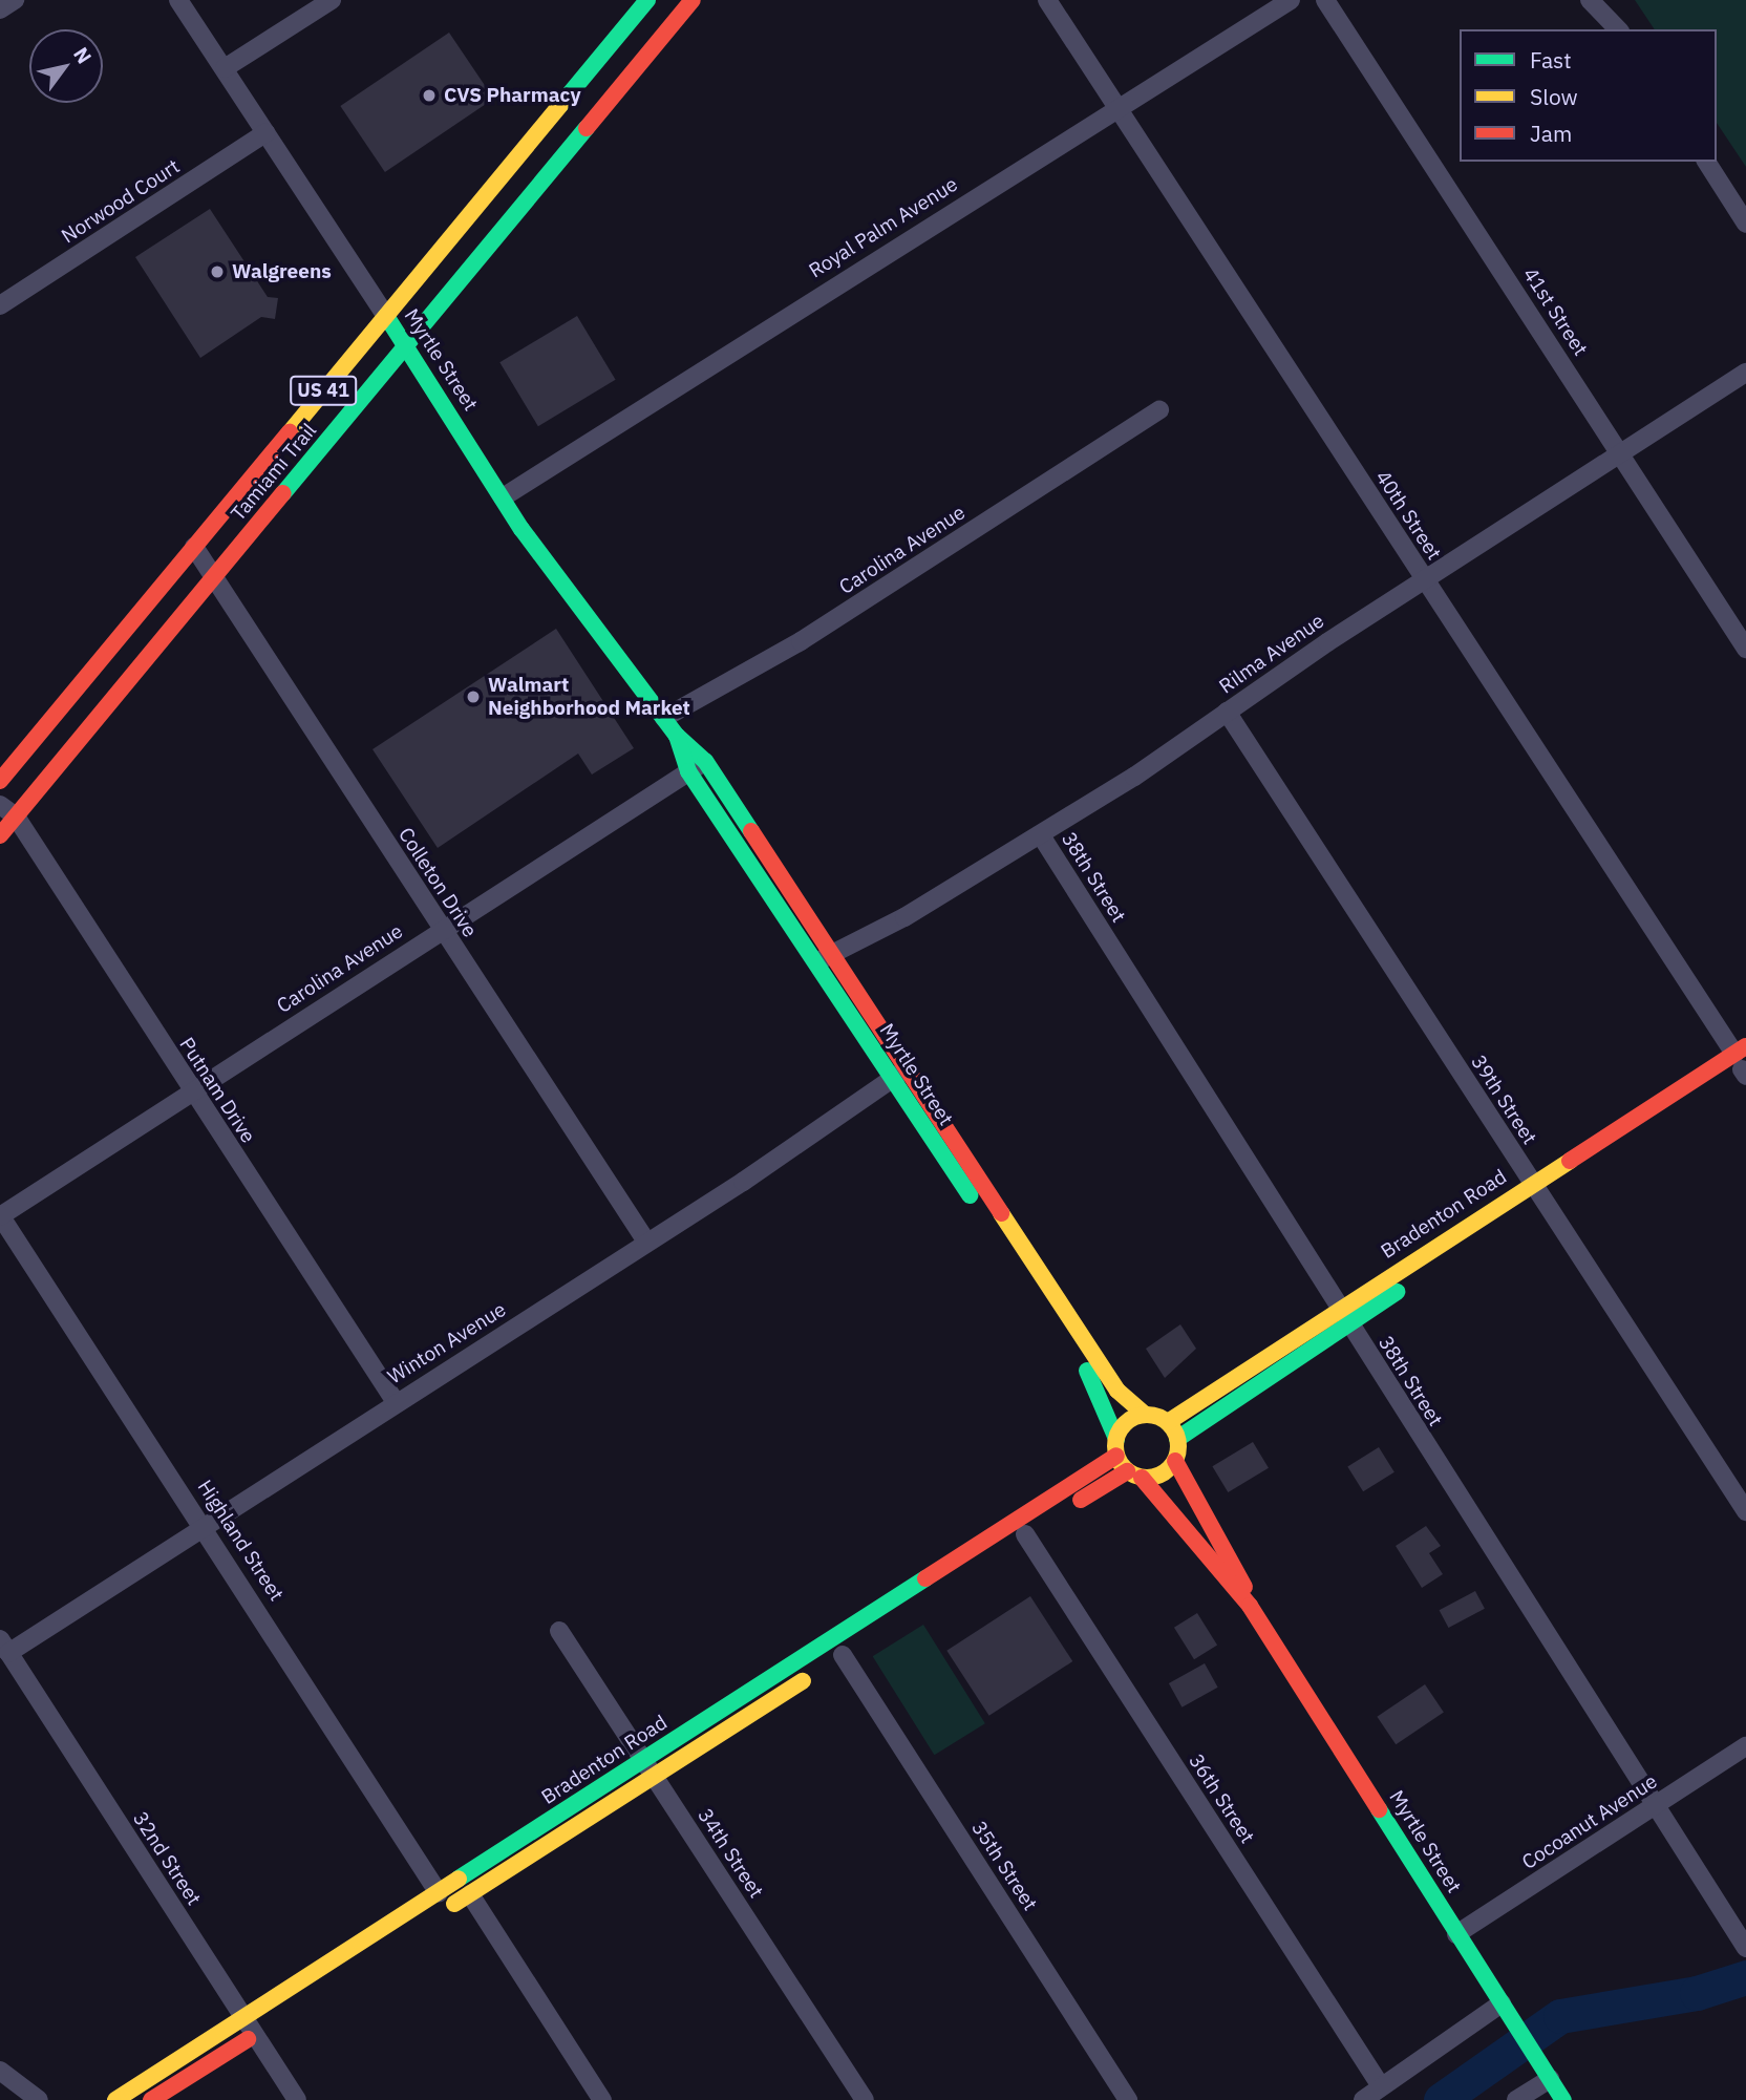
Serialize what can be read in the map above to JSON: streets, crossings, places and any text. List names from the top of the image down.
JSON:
{
  "streets": {
    "street": [
      "Norwood Court",
      "Royal Palm Avenue",
      "41st Street",
      "Myrtle Street",
      "US 41",
      "Tamiami Trail",
      "40th Street",
      "Carolina Avenue",
      "Rilma Avenue",
      "38th Street",
      "Colleton Drive",
      "Putnam Drive",
      "39th Street",
      "Bradenton Road",
      "Winton Avenue",
      "Highland Street",
      "36th Street",
      "Cocoanut Avenue",
      "34th Street",
      "32nd Street",
      "35th Street"
    ]
  },
  "crossings": [
    ["Norwood Court", "Myrtle Street"],
    ["Royal Palm Avenue", "Myrtle Street"],
    ["Royal Palm Avenue", "40th Street"],
    ["41st Street", "Rilma Avenue"],
    ["Myrtle Street", "Tamiami Trail"],
    ["Myrtle Street", "Carolina Avenue"],
    ["Myrtle Street", "Rilma Avenue"],
    ["Myrtle Street", "Bradenton Road"],
    ["Myrtle Street", "Winton Avenue"],
    ["Myrtle Street", "Cocoanut Avenue"],
    ["Tamiami Trail", "Colleton Drive"],
    ["Tamiami Trail", "Putnam Drive"],
    ["40th Street", "Rilma Avenue"],
    ["40th Street", "Bradenton Road"],
    ["Carolina Avenue", "Colleton Drive"],
    ["Carolina Avenue", "Putnam Drive"],
    ["Carolina Avenue", "Highland Street"],
    ["Rilma Avenue", "38th Street"],
    ["Rilma Avenue", "39th Street"],
    ["38th Street", "Bradenton Road"],
    ["38th Street", "Cocoanut Avenue"],
    ["Colleton Drive", "Winton Avenue"],
    ["Putnam Drive", "Winton Avenue"],
    ["39th Street", "Bradenton Road"],
    ["Bradenton Road", "Highland Street"],
    ["Bradenton Road", "36th Street"],
    ["Bradenton Road", "34th Street"],
    ["Bradenton Road", "32nd Street"],
    ["Bradenton Road", "35th Street"],
    ["Winton Avenue", "Highland Street"],
    ["Winton Avenue", "32nd Street"]
  ],
  "places": ["CVS Pharmacy", "Walgreens", "Walmart Neighborhood Market"],
  "legend": ["Fast", "Slow", "Jam"],
  "north": "top right"
}
